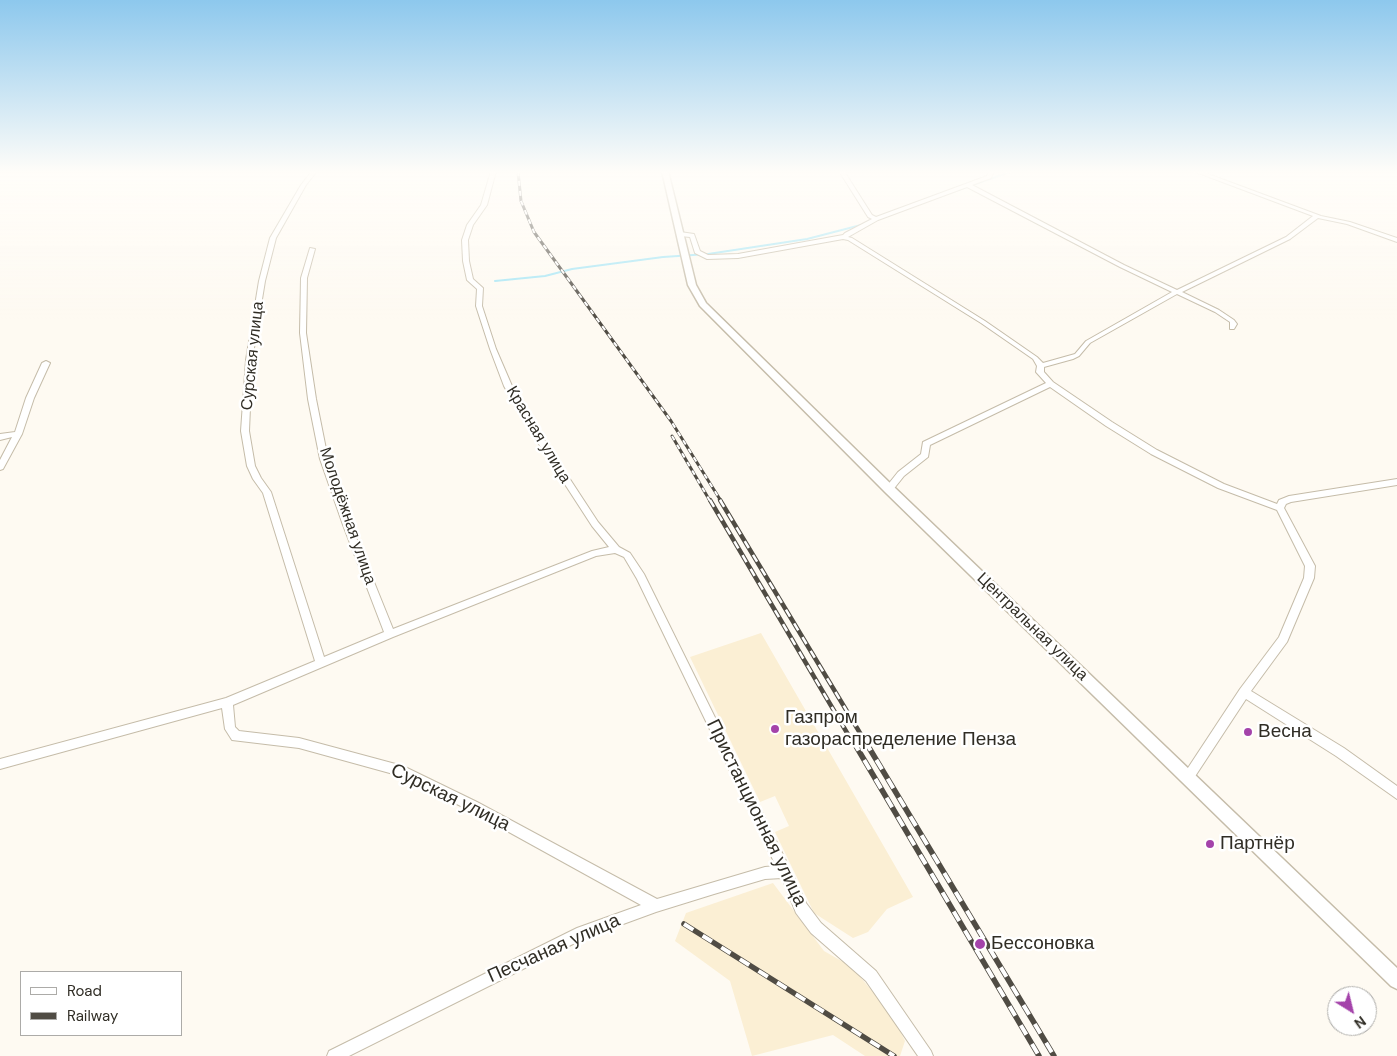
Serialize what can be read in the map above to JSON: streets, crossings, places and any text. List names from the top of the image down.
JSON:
{
  "streets": {
    "main road": ["Центральная улица"],
    "street": [
      "Сурская улица",
      "Красная улица",
      "Молодёжная улица",
      "Пристанционная улица",
      "Песчаная улица"
    ]
  },
  "crossings": [
    ["Сурская улица", "Песчаная улица"],
    ["Красная улица", "Пристанционная улица"],
    ["Пристанционная улица", "Песчаная улица"]
  ],
  "places": [
    "Газпром газораспределение Пенза",
    "Весна",
    "Партнёр",
    "Бессоновка"
  ],
  "legend": ["Road", "Railway"],
  "north": "bottom right"
}
